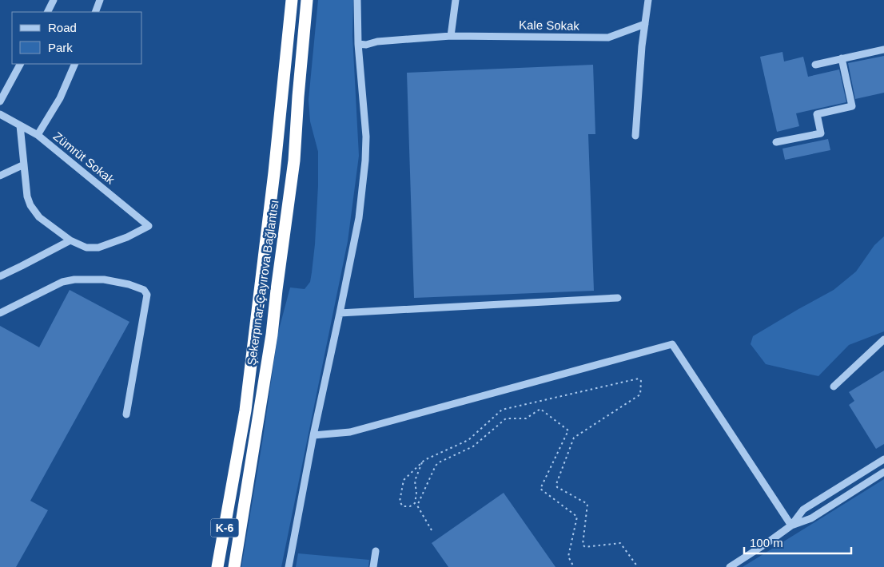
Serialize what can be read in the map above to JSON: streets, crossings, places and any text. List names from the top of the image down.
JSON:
{
  "streets": {
    "highway": ["Şekerpınar-Çayırova Bağlantısı", "K-6"],
    "street": ["Kale Sokak", "Zümrüt Sokak"]
  },
  "crossings": [
    ["Şekerpınar-Çayırova Bağlantısı", "K-6"]
  ],
  "legend": ["Road", "Park"],
  "scale_bar": "100 m"
}
